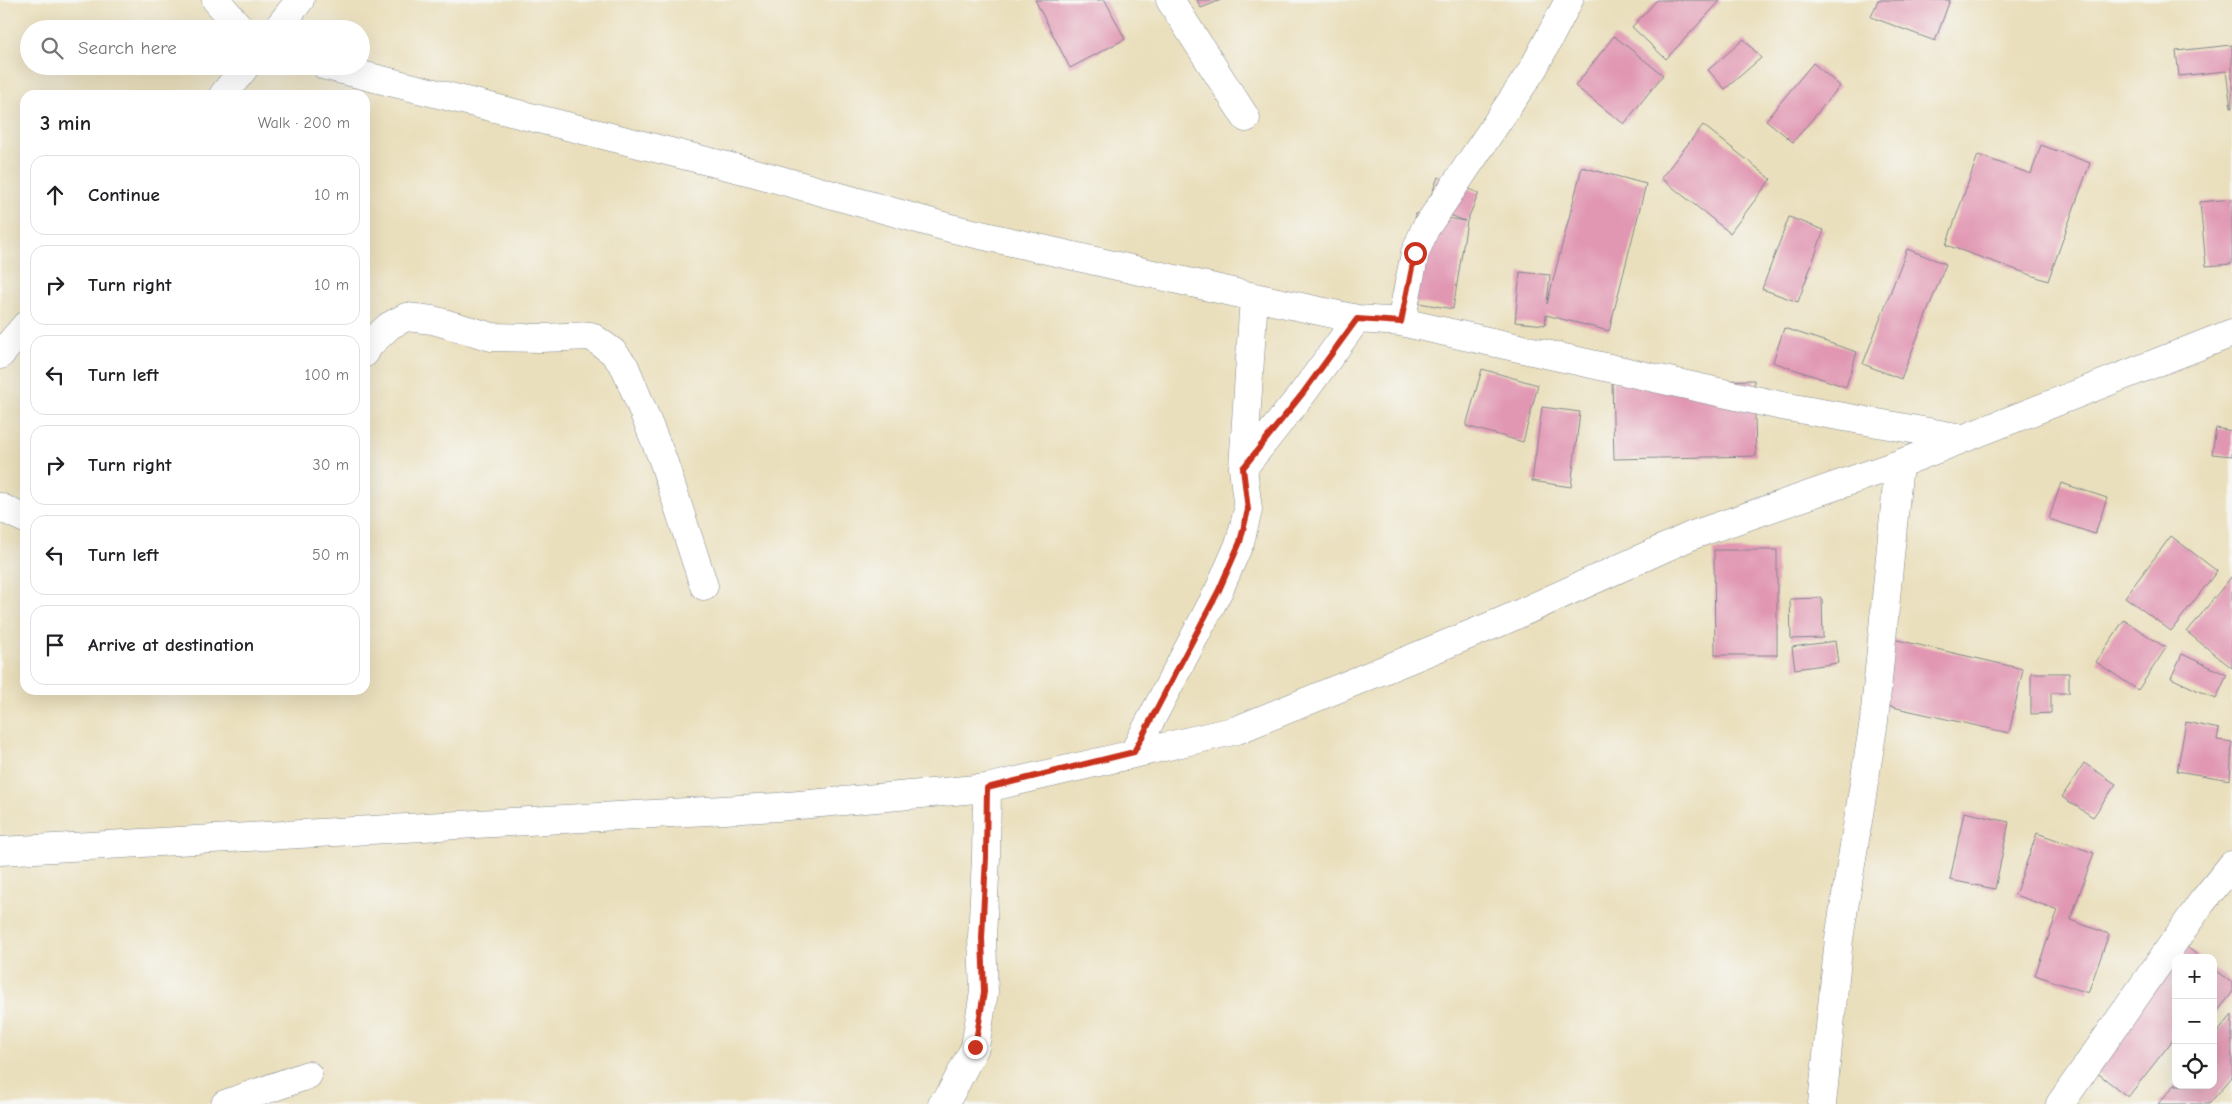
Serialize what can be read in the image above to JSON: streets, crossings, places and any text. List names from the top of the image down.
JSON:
{
  "page": {
    "search": "Search here",
    "heading": ["3 min", "Walk · 200 m"],
    "list": [
      ["Continue", "10 m"],
      ["Turn right", "10 m"],
      ["Turn left", "100 m"],
      ["Turn right", "30 m"],
      ["Turn left", "50 m"],
      "Arrive at destination"
    ],
    "map_buttons": ["+", "−"]
  }
}
